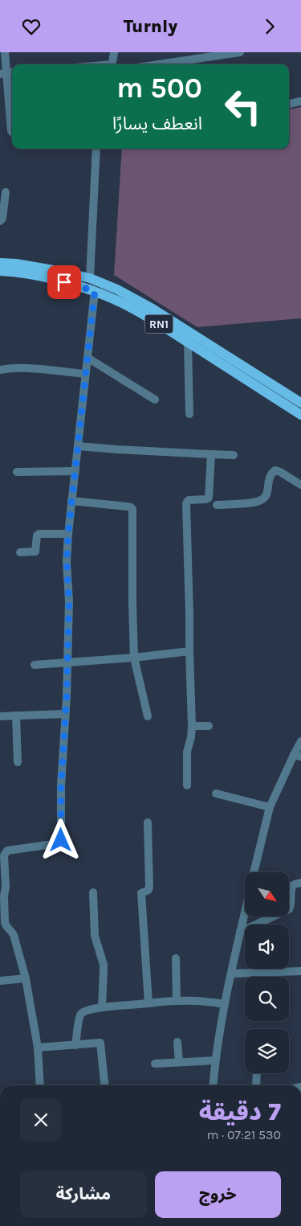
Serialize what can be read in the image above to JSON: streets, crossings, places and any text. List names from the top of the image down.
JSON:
{
  "streets": {
    "main road": ["RN1"]
  },
  "north": "bottom right",
  "page": {
    "header": "Turnly",
    "turn": ["500 m", "انعطف يسارًا"],
    "heading": ["7 دقيقة", "530 m · 07:21"],
    "buttons": ["خروج", "مشاركة"]
  }
}
